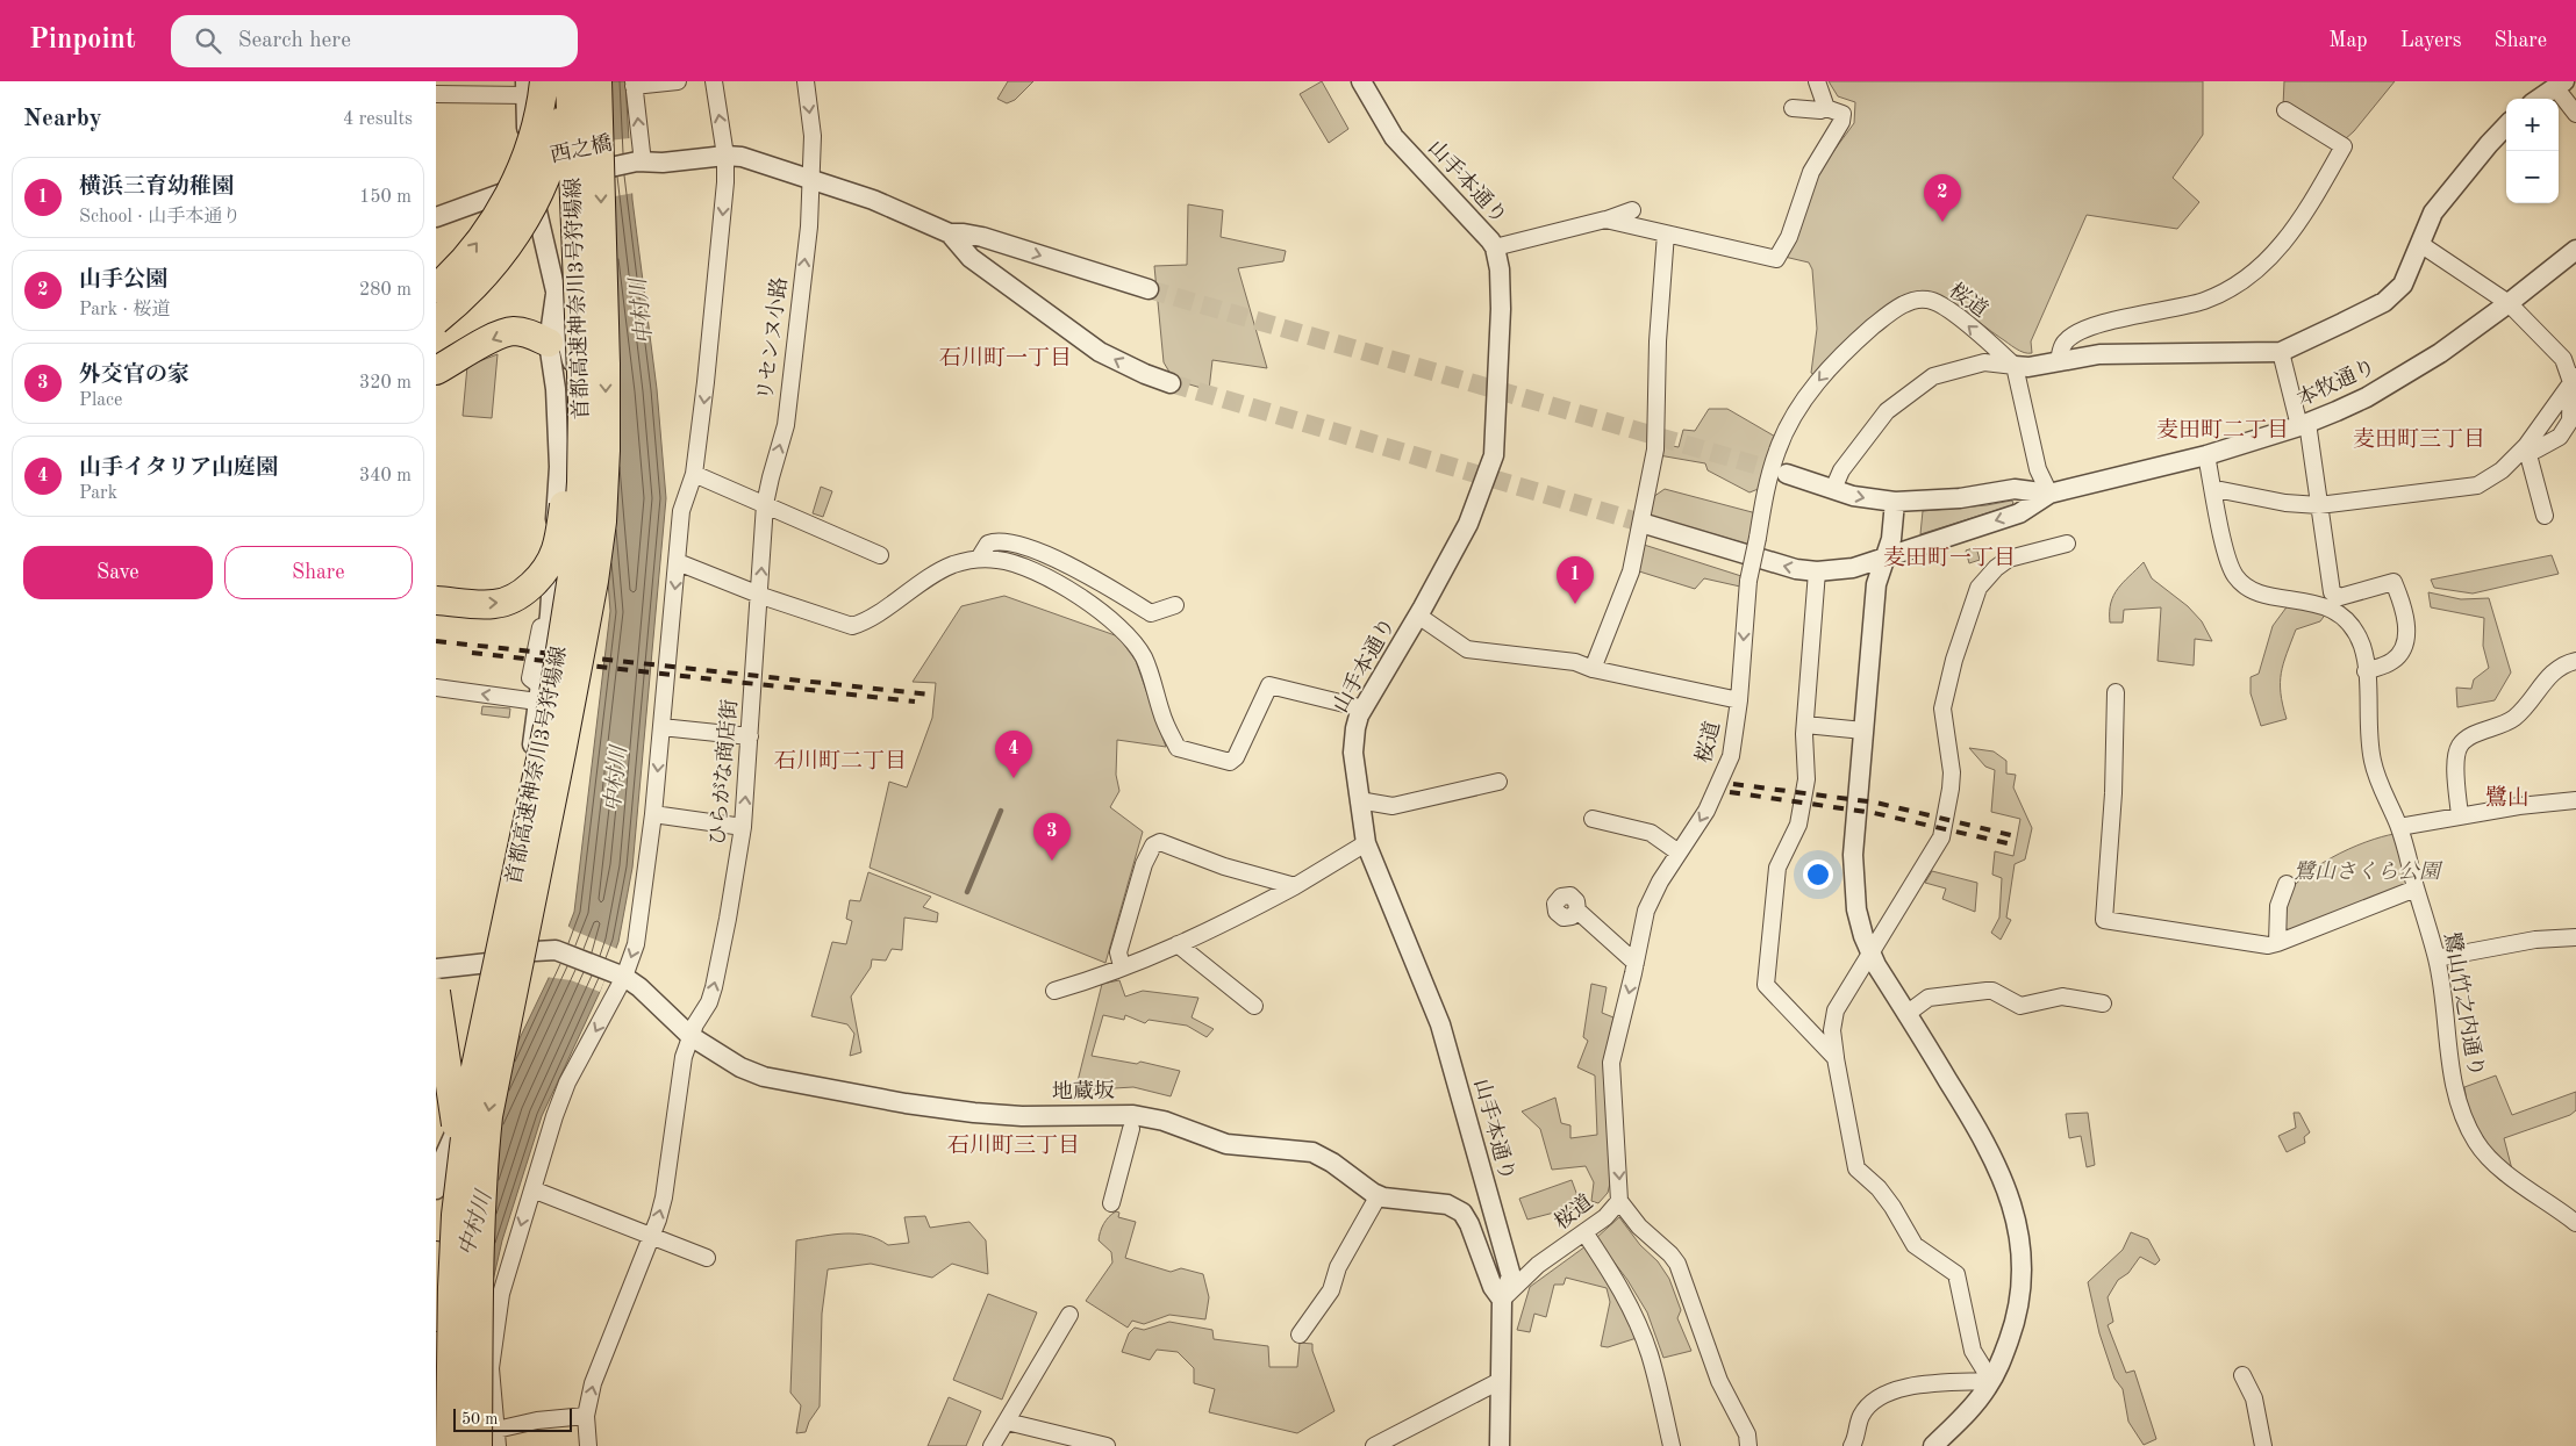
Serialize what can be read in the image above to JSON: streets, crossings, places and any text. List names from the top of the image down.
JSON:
{
  "streets": {
    "highway": ["首都高速神奈川3号狩場線"],
    "street": [
      "西之橋",
      "山手本通り",
      "桜道",
      "リセンヌ小路",
      "本牧通り",
      "ひらがな商店街",
      "鷺山竹之内通り",
      "地蔵坂"
    ]
  },
  "crossings": [
    ["西之橋", "リセンヌ小路"],
    ["山手本通り", "桜道"],
    ["山手本通り", "地蔵坂"],
    ["桜道", "地蔵坂"],
    ["リセンヌ小路", "ひらがな商店街"],
    ["本牧通り", "鷺山竹之内通り"],
    ["ひらがな商店街", "地蔵坂"]
  ],
  "districts": [
    "石川町一丁目",
    "麦田町二丁目",
    "麦田町三丁目",
    "麦田町一丁目",
    "石川町二丁目",
    "鷺山",
    "石川町三丁目"
  ],
  "water": ["中村川"],
  "parks": ["鷺山さくら公園"],
  "scale_bar": "50 m",
  "page": {
    "header": "Pinpoint",
    "search": "Search here",
    "nav": ["Map", "Layers", "Share"],
    "heading": ["Nearby", "4 results"],
    "map_buttons": ["+", "−"],
    "list": [
      {
        "mark": "1",
        "name": "横浜三育幼稚園",
        "note": "School · 山手本通り",
        "value": "150 m"
      },
      {
        "mark": "2",
        "name": "山手公園",
        "note": "Park · 桜道",
        "value": "280 m"
      },
      {
        "mark": "3",
        "name": "外交官の家",
        "note": "Place",
        "value": "320 m"
      },
      {
        "mark": "4",
        "name": "山手イタリア山庭園",
        "note": "Park",
        "value": "340 m"
      }
    ],
    "pins": [
      "2",
      "1",
      "4",
      "3"
    ],
    "buttons": ["Save", "Share"],
    "scale": "50 m"
  }
}
